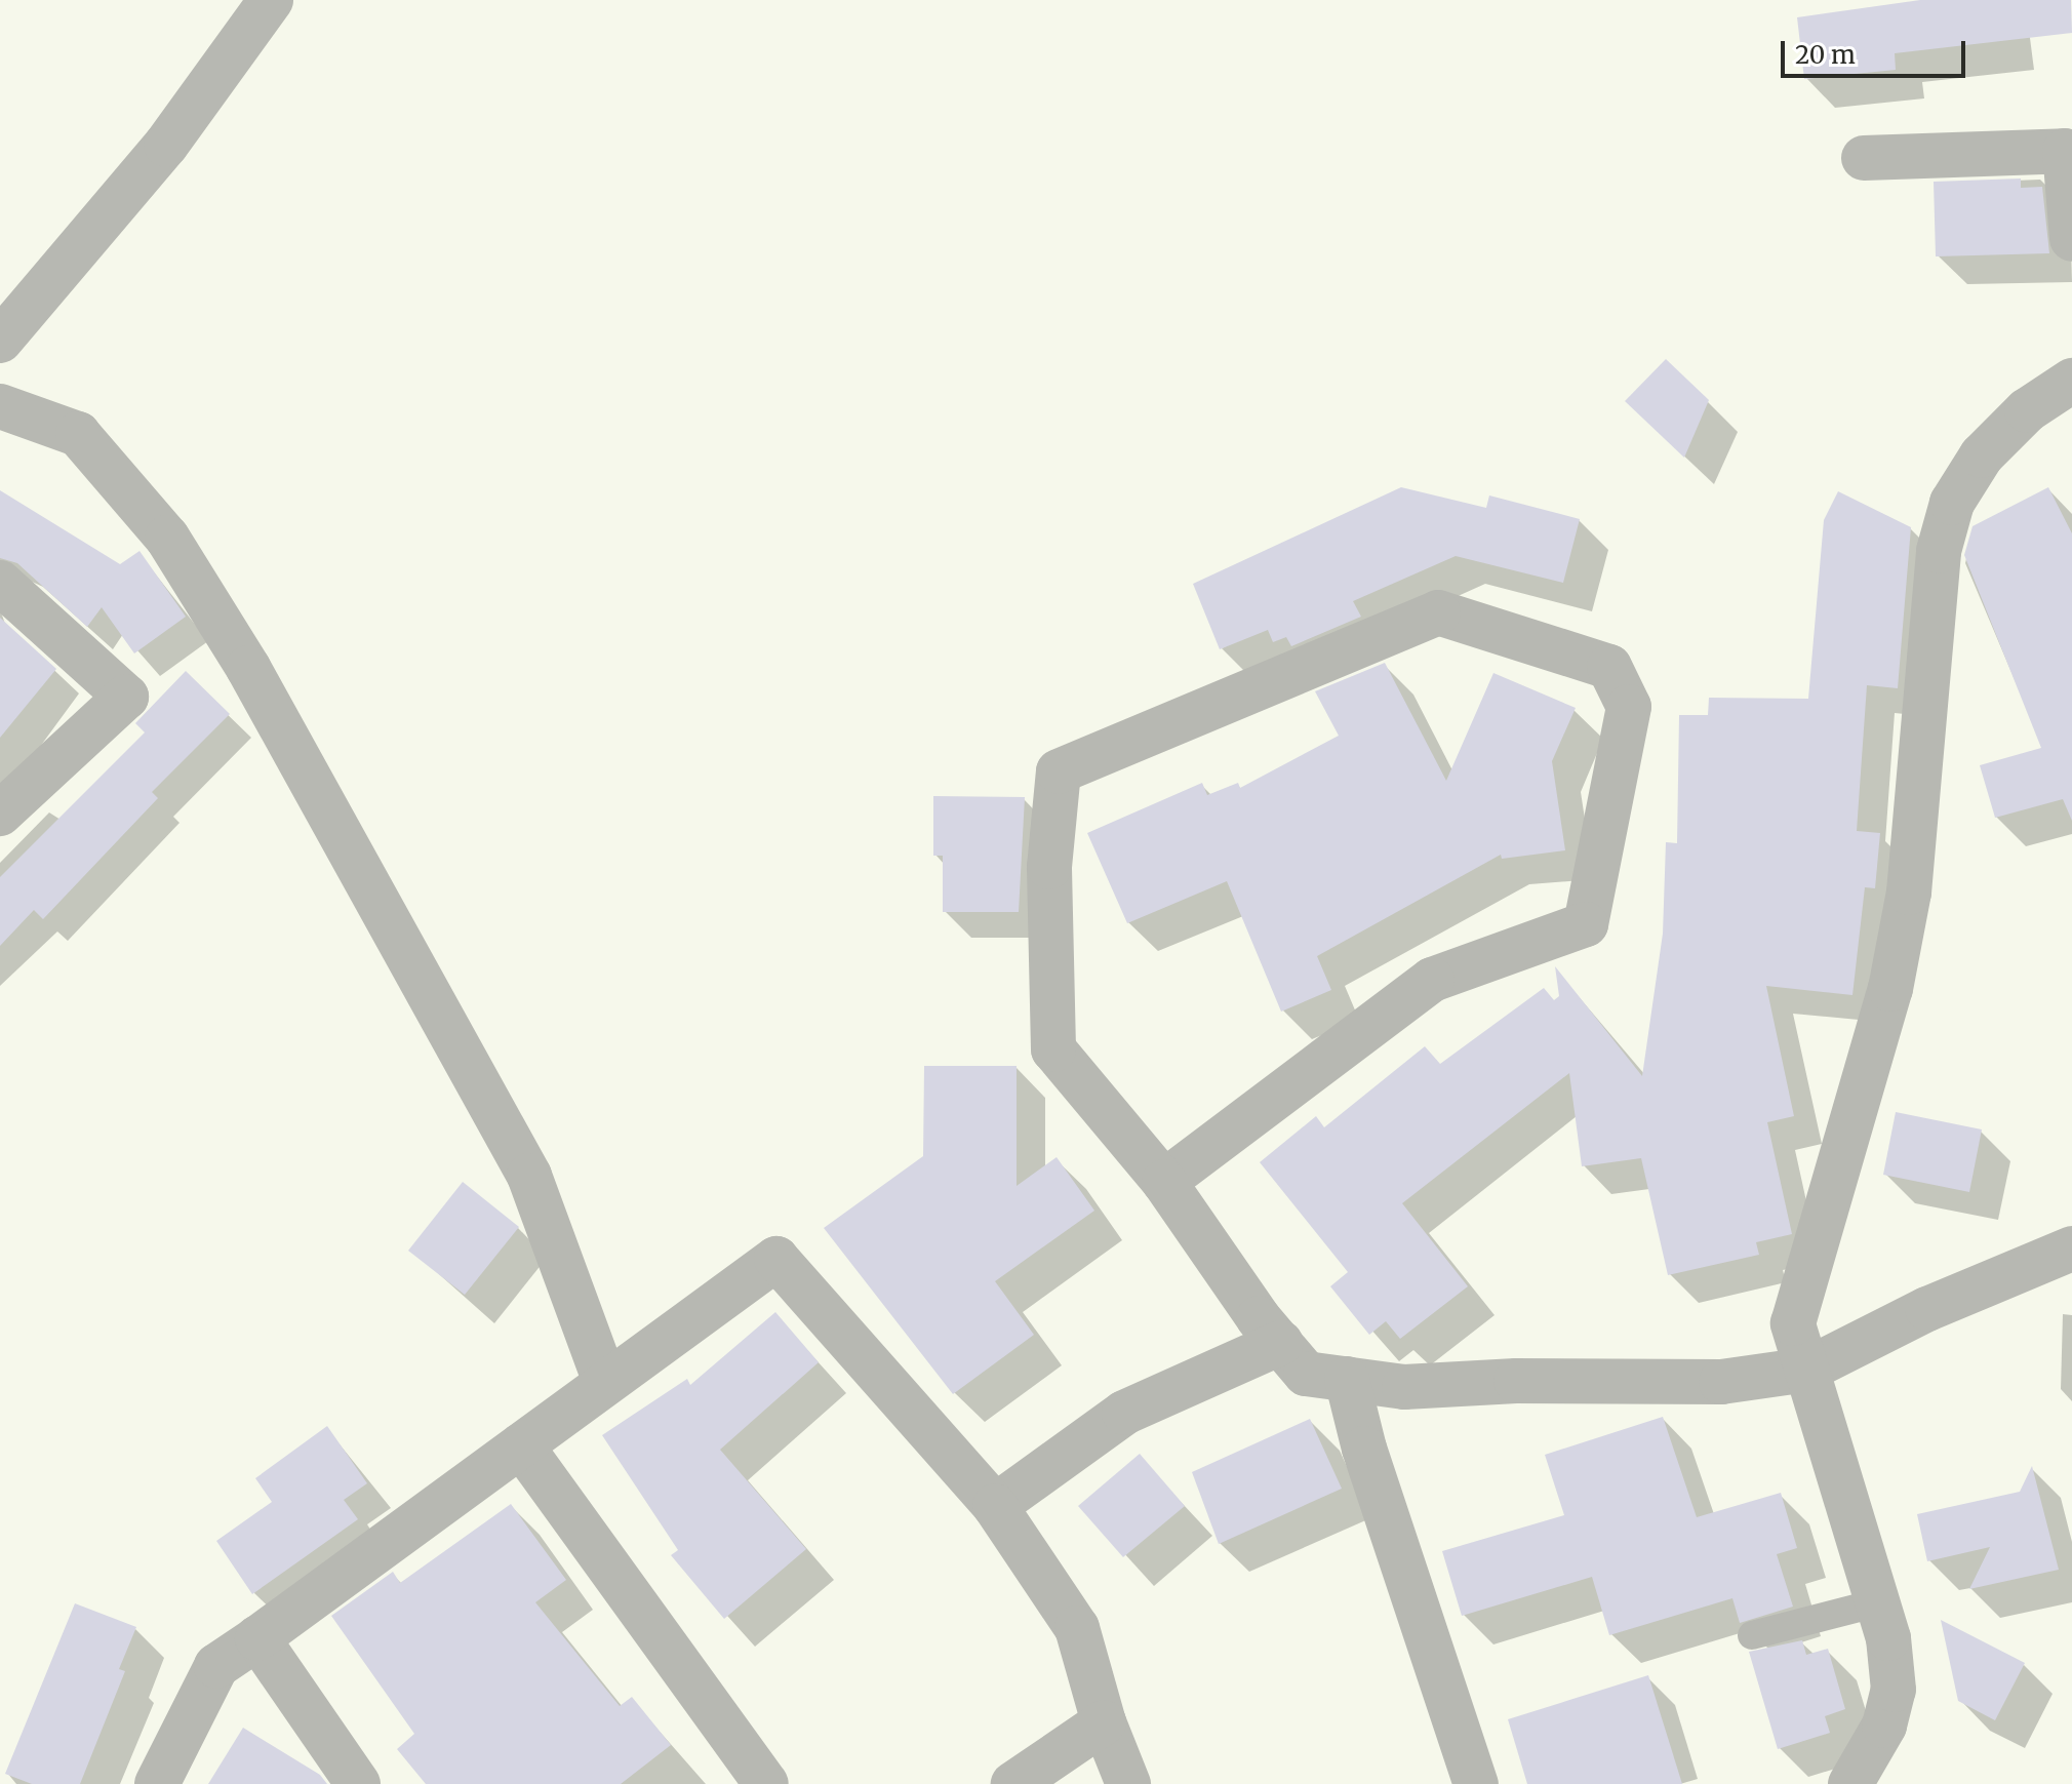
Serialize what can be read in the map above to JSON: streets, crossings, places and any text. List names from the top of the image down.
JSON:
{
  "scale_bar": "20 m"
}
